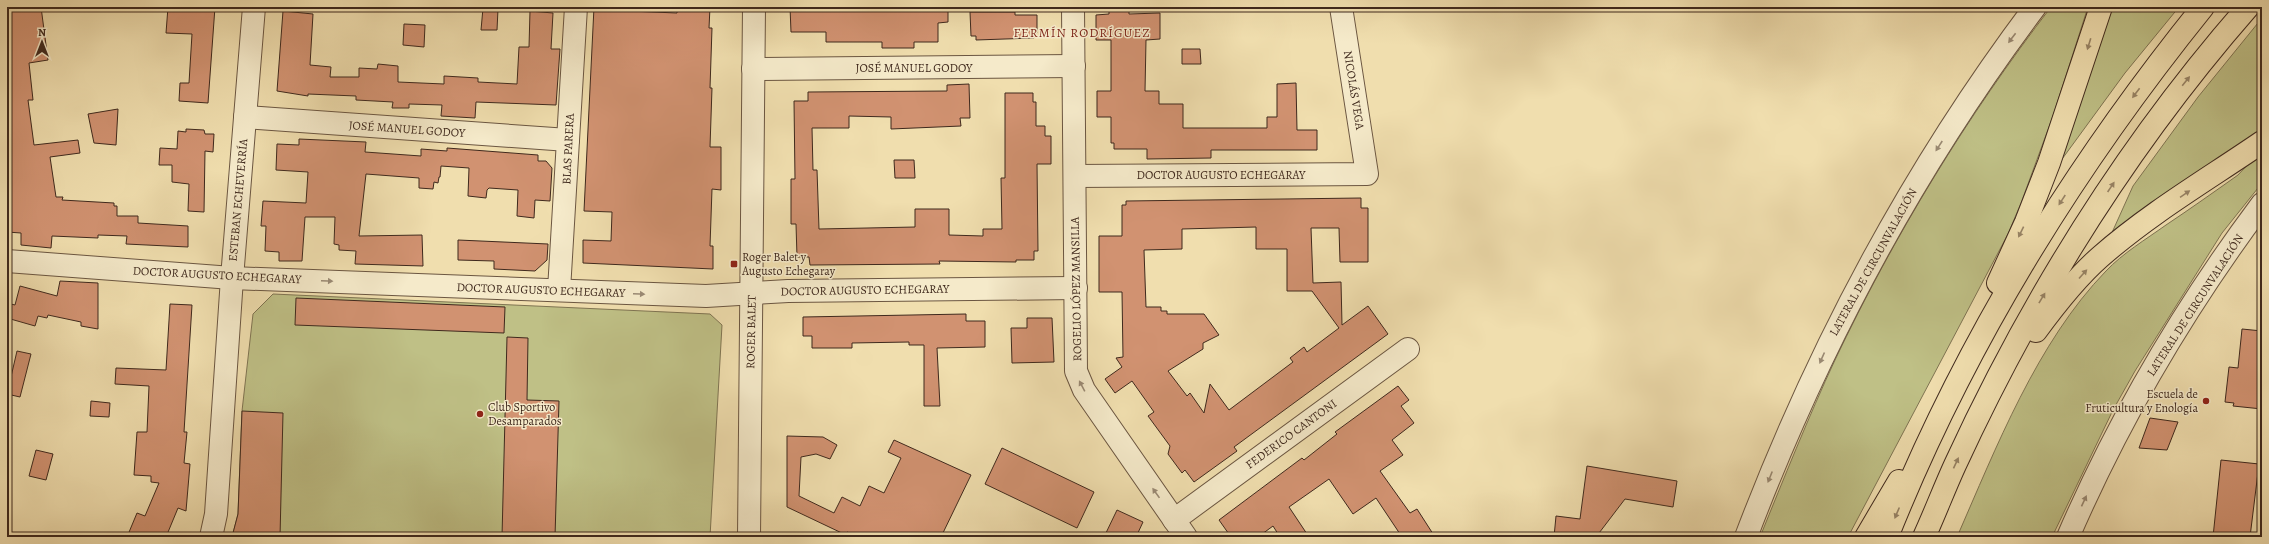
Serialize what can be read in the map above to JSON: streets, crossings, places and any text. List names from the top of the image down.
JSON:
{
  "streets": {
    "street": [
      "JOSÉ MANUEL GODOY",
      "NICOLÁS VEGA",
      "BLAS PARERA",
      "DOCTOR AUGUSTO ECHEGARAY",
      "ESTEBAN ECHEVERRÍA",
      "LATERAL DE CIRCUNVALACIÓN",
      "ROGELIO LÓPEZ MANSILLA",
      "ROGER BALET",
      "FEDERICO CANTONI"
    ]
  },
  "crossings": [
    ["JOSÉ MANUEL GODOY", "BLAS PARERA"],
    ["JOSÉ MANUEL GODOY", "ESTEBAN ECHEVERRÍA"],
    ["JOSÉ MANUEL GODOY", "ROGELIO LÓPEZ MANSILLA"],
    ["JOSÉ MANUEL GODOY", "ROGER BALET"],
    ["NICOLÁS VEGA", "DOCTOR AUGUSTO ECHEGARAY"],
    ["BLAS PARERA", "DOCTOR AUGUSTO ECHEGARAY"],
    ["DOCTOR AUGUSTO ECHEGARAY", "ESTEBAN ECHEVERRÍA"],
    ["DOCTOR AUGUSTO ECHEGARAY", "ROGELIO LÓPEZ MANSILLA"],
    ["DOCTOR AUGUSTO ECHEGARAY", "ROGER BALET"],
    ["ROGELIO LÓPEZ MANSILLA", "FEDERICO CANTONI"]
  ],
  "one_way": ["DOCTOR AUGUSTO ECHEGARAY", "ROGELIO LÓPEZ MANSILLA"],
  "districts": ["FERMÍN RODRÍGUEZ"],
  "places": {
    "transit": ["Roger Balet y Augusto Echegaray"],
    "other": ["Escuela de Fruticultura y Enología", "Club Sportivo Desamparados"]
  },
  "north": "top"
}
